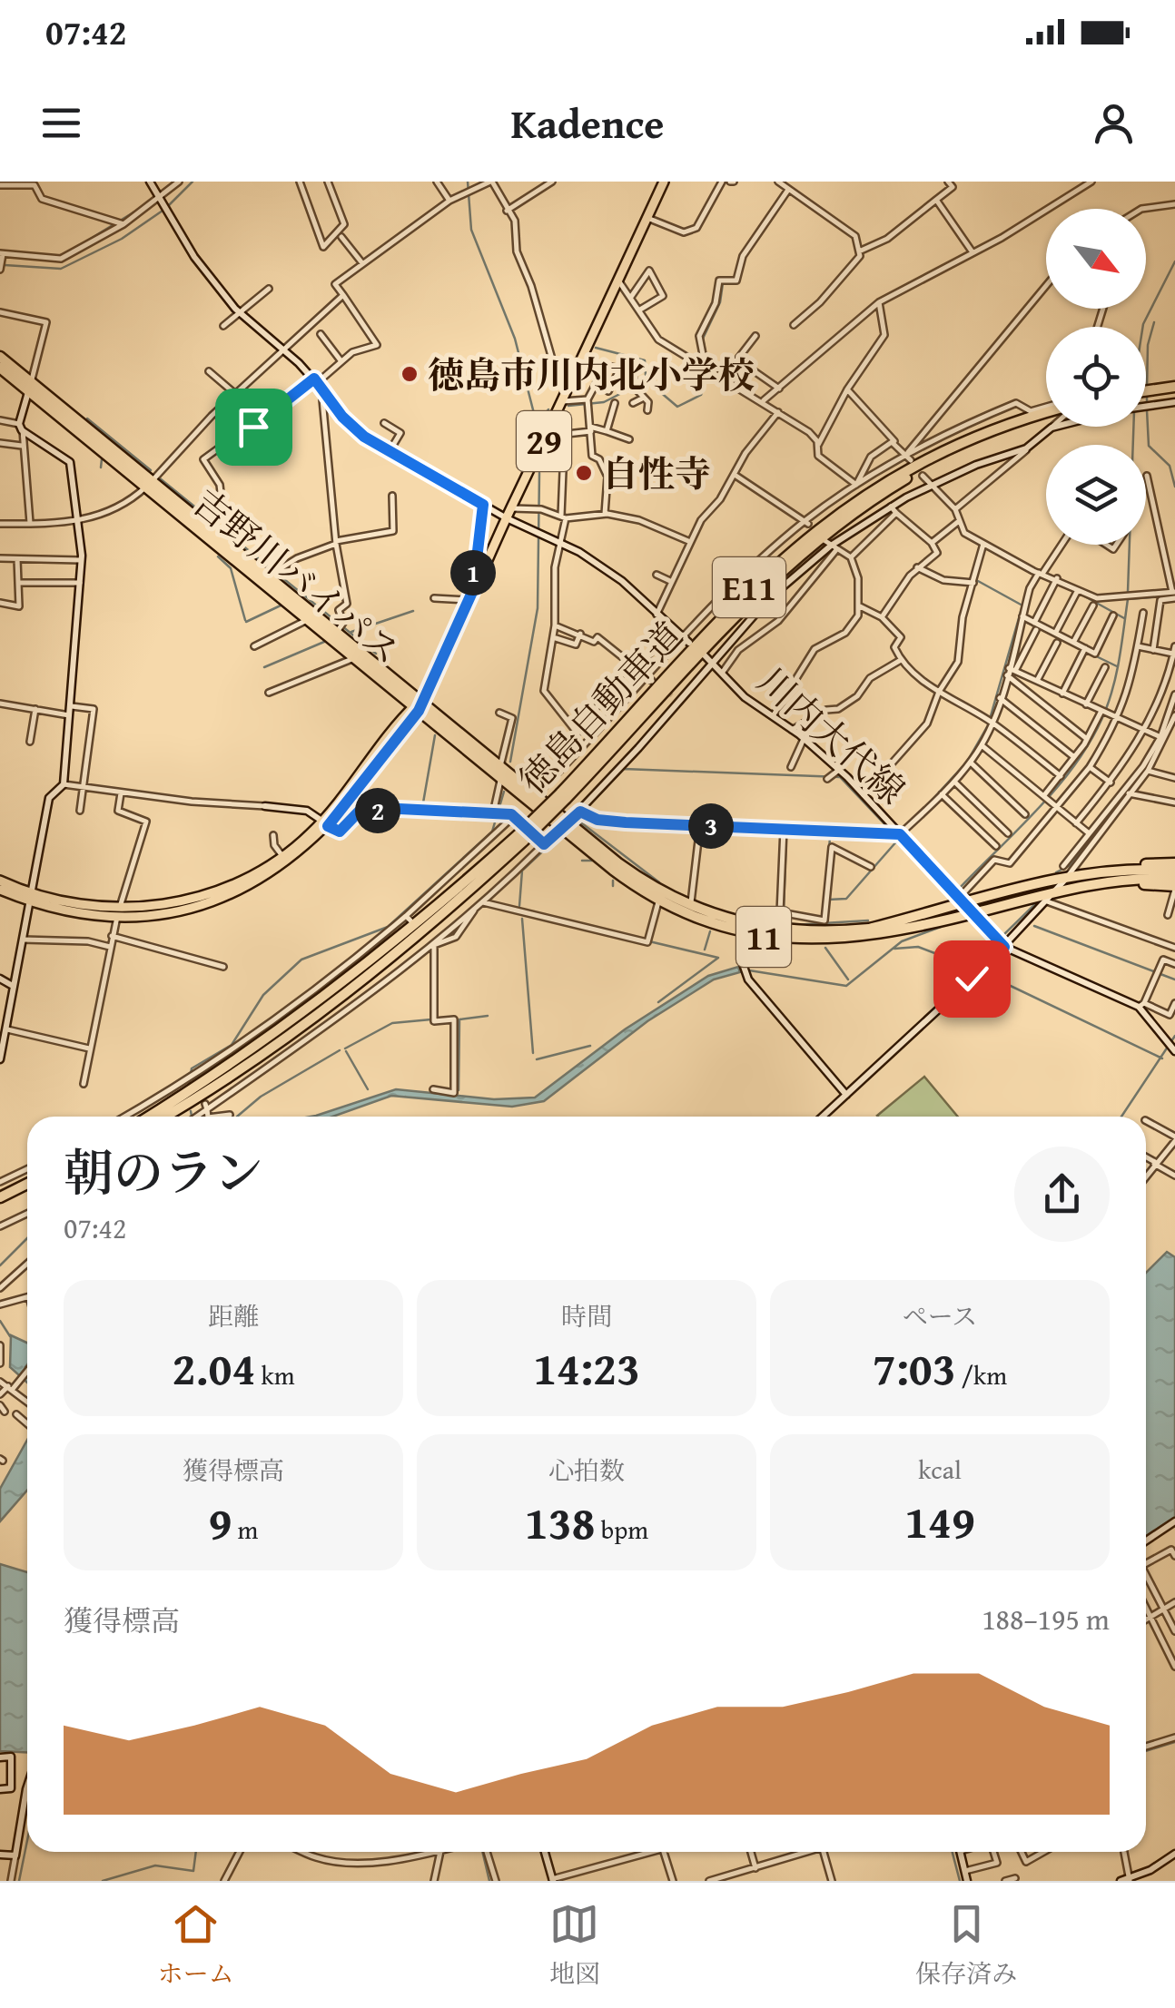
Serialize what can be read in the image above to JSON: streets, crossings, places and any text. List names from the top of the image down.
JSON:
{
  "streets": {
    "highway": [
      "吉野川バイパス",
      "E11",
      "徳島自動車道",
      "11"
    ],
    "main road": ["29"],
    "street": ["川内大代線"]
  },
  "crossings": [
    ["29", "吉野川バイパス"],
    ["吉野川バイパス", "川内大代線"],
    ["吉野川バイパス", "11"]
  ],
  "places": ["徳島市川内北小学校", "自性寺"],
  "north": "bottom right",
  "page": {
    "status": "07:42",
    "header": "Kadence",
    "pins": ["1", "2", "3"],
    "heading": ["朝のラン", "07:42"],
    "stats": [
      ["距離", "2.04 km"],
      ["時間", "14:23"],
      ["ペース", "7:03 /km"],
      ["獲得標高", "9 m"],
      ["心拍数", "138 bpm"],
      ["kcal", "149"]
    ],
    "chart": ["獲得標高", "188–195 m"],
    "tabs": ["ホーム", "地図", "保存済み"]
  }
}
